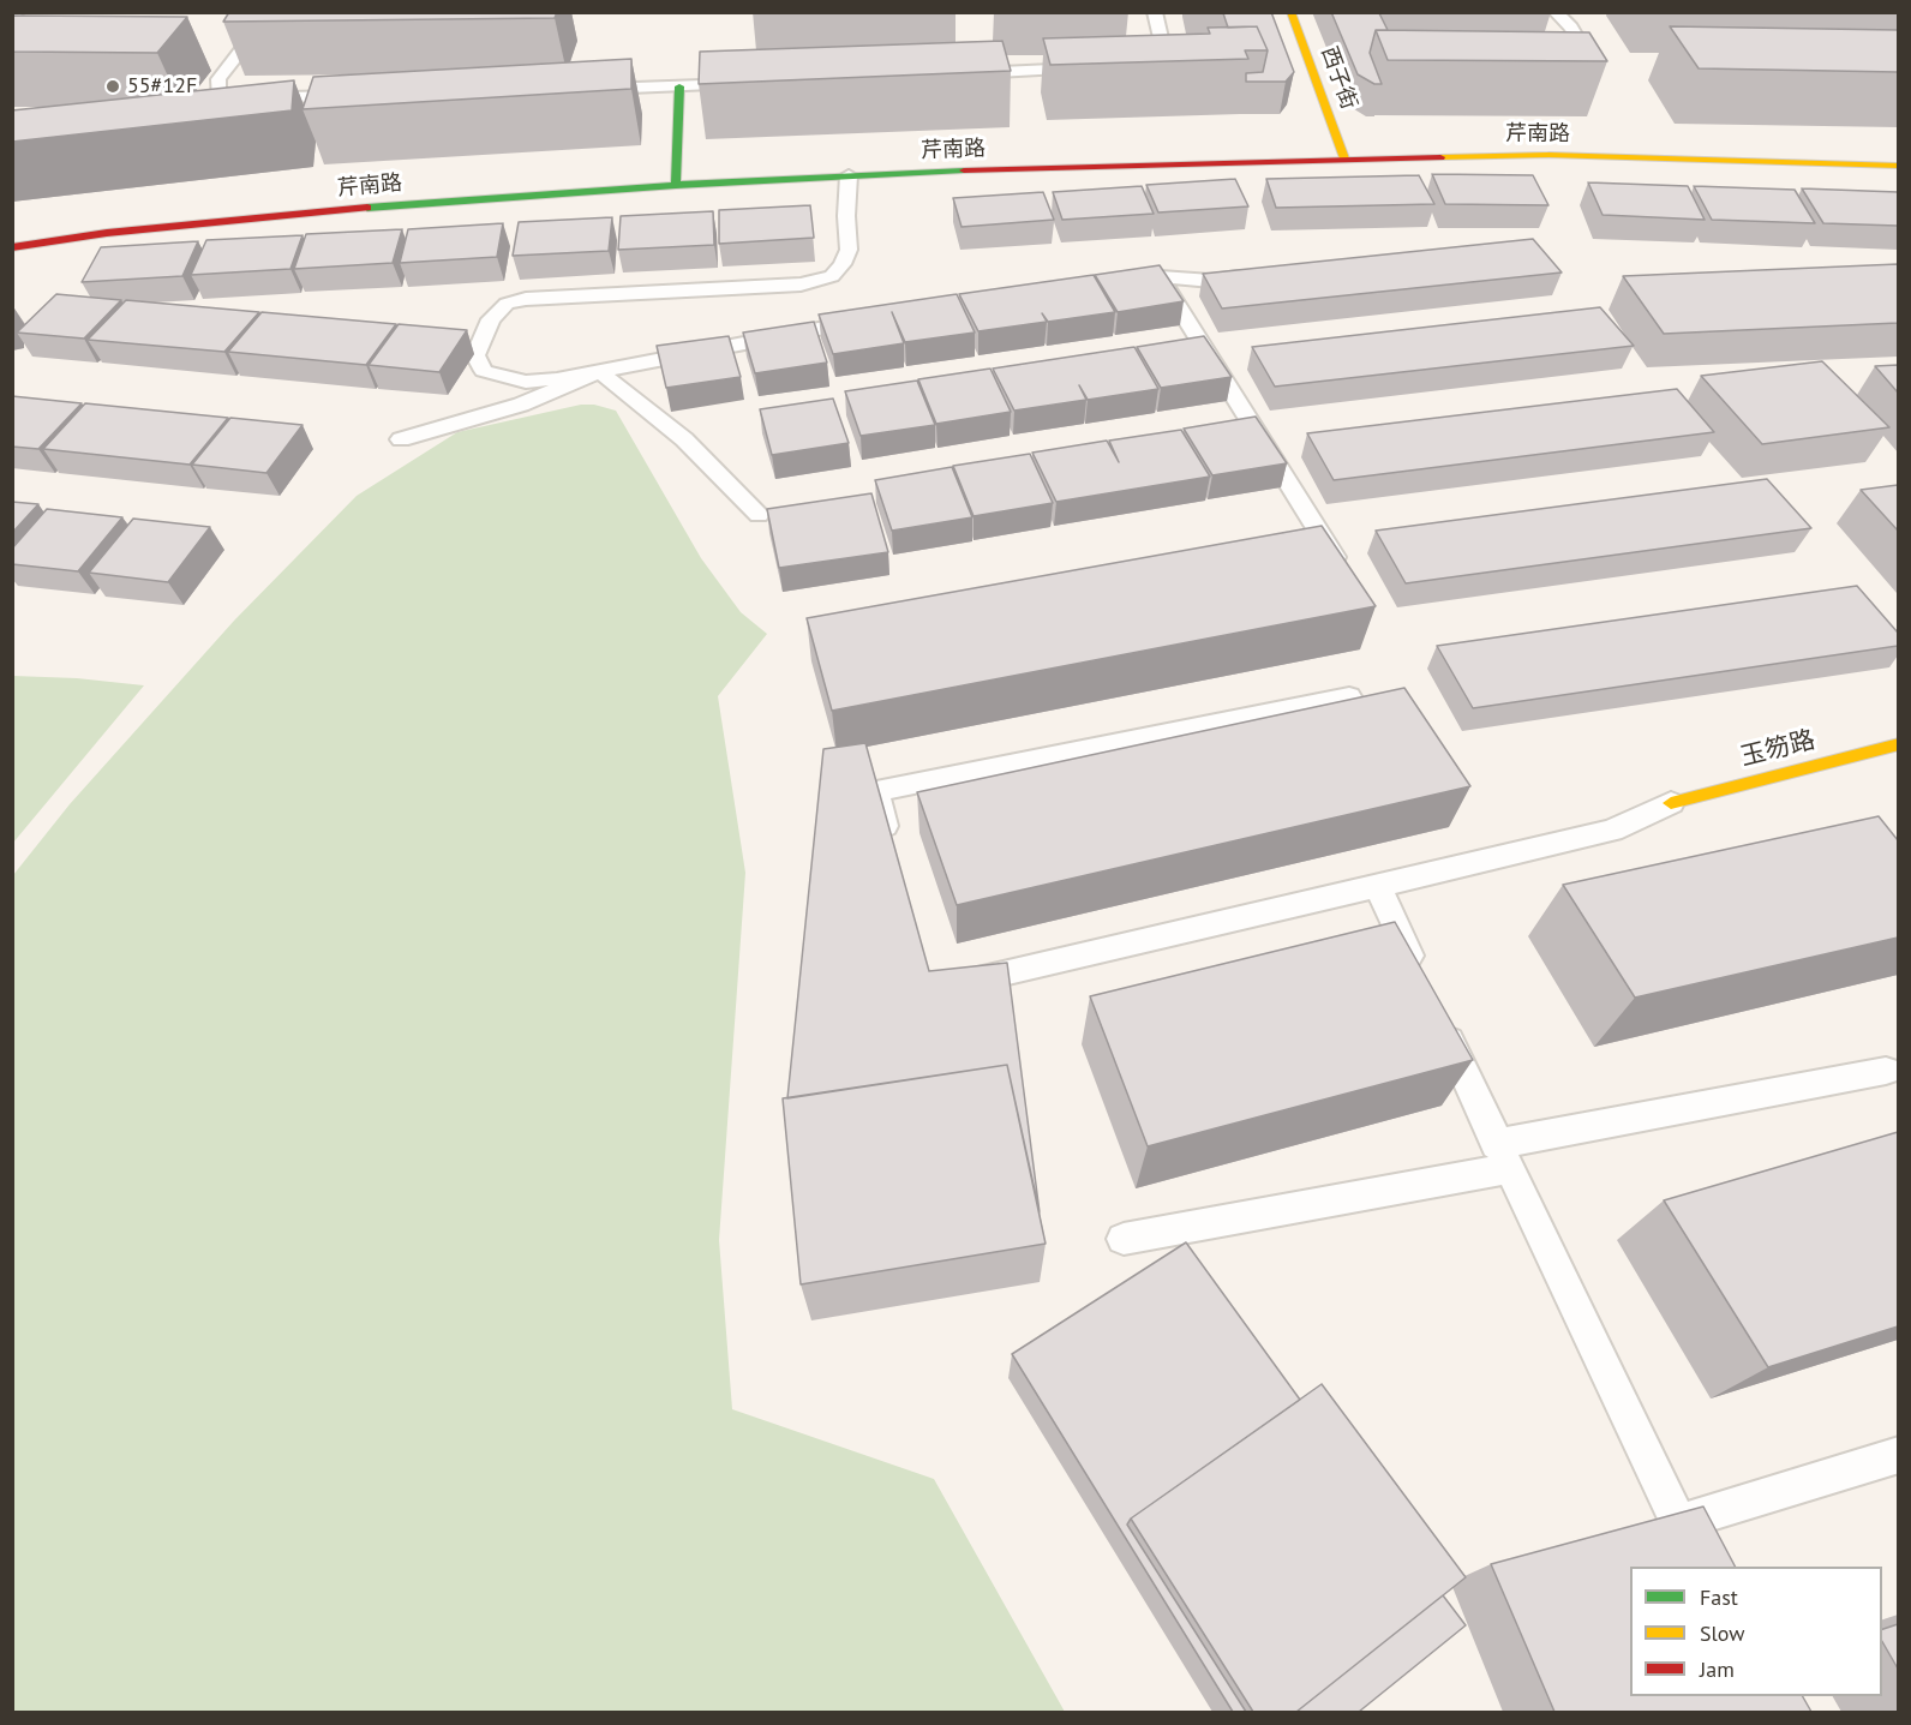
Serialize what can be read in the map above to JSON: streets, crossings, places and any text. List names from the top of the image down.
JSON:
{
  "streets": {
    "main road": ["西子街", "芹南路", "玉笏路"]
  },
  "crossings": [
    ["西子街", "芹南路"]
  ],
  "places": ["55#12F"],
  "legend": ["Fast", "Slow", "Jam"]
}
